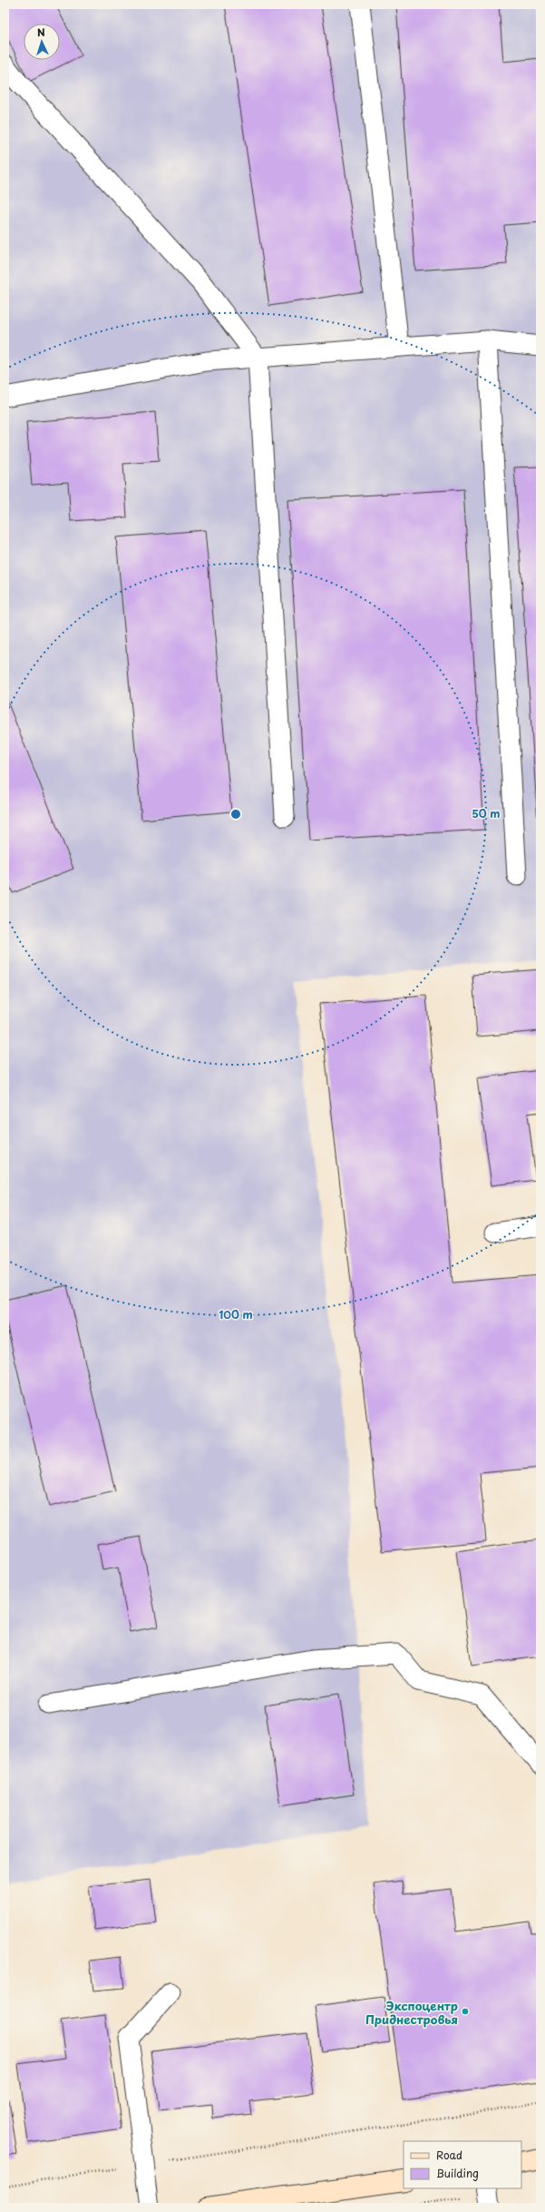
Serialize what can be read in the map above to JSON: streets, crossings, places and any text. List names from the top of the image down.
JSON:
{
  "places": ["Экспоцентр Приднестровья"],
  "legend": ["Road", "Building"],
  "north": "top",
  "rings": ["50 m", "100 m"]
}
